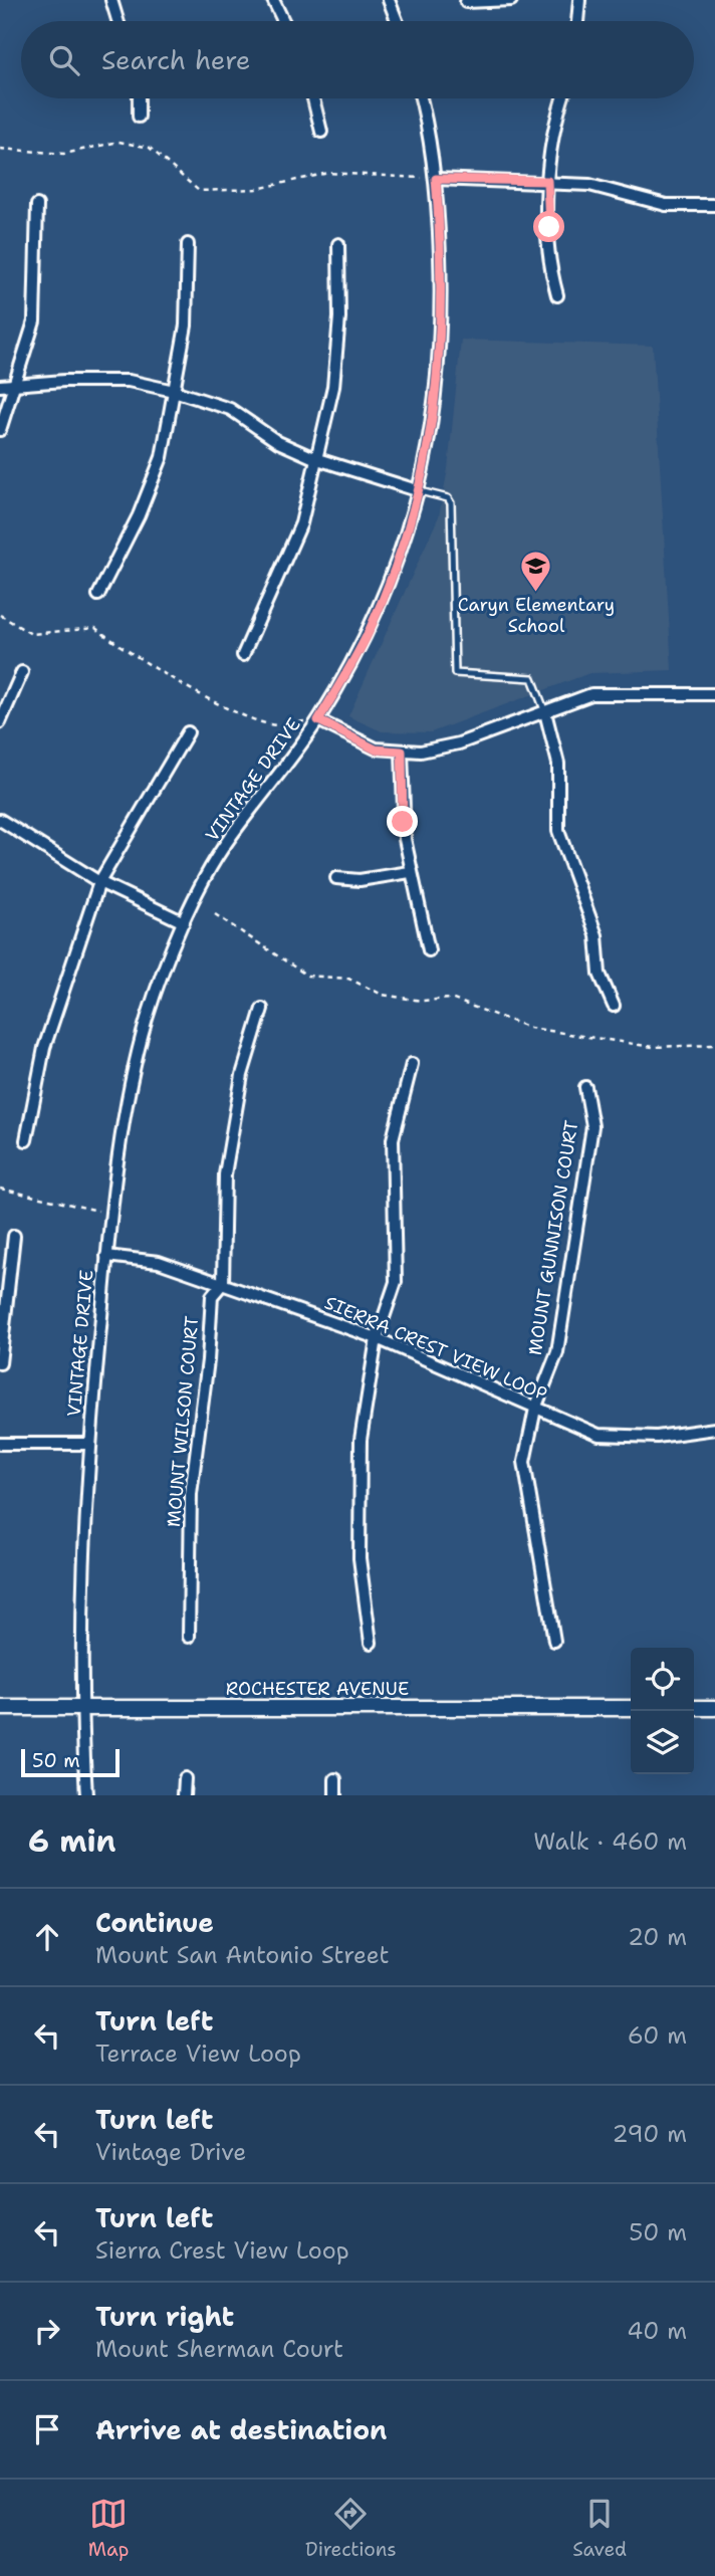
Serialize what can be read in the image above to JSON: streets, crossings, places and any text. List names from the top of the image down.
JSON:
{
  "streets": {
    "street": [
      "VINTAGE DRIVE",
      "MOUNT GUNNISON COURT",
      "SIERRA CREST VIEW LOOP",
      "MOUNT WILSON COURT",
      "ROCHESTER AVENUE"
    ]
  },
  "crossings": [
    ["VINTAGE DRIVE", "SIERRA CREST VIEW LOOP"],
    ["VINTAGE DRIVE", "ROCHESTER AVENUE"],
    ["MOUNT GUNNISON COURT", "SIERRA CREST VIEW LOOP"],
    ["SIERRA CREST VIEW LOOP", "MOUNT WILSON COURT"]
  ],
  "places": {
    "school or university": ["Caryn Elementary School"]
  },
  "scale_bar": "50 m",
  "page": {
    "search": "Search here",
    "scale": "50 m",
    "heading": ["6 min", "Walk · 460 m"],
    "list": [
      ["Continue", "Mount San Antonio Street", "20 m"],
      ["Turn left", "Terrace View Loop", "60 m"],
      ["Turn left", "Vintage Drive", "290 m"],
      ["Turn left", "Sierra Crest View Loop", "50 m"],
      ["Turn right", "Mount Sherman Court", "40 m"],
      "Arrive at destination"
    ],
    "nav": ["Map", "Directions", "Saved"]
  }
}
